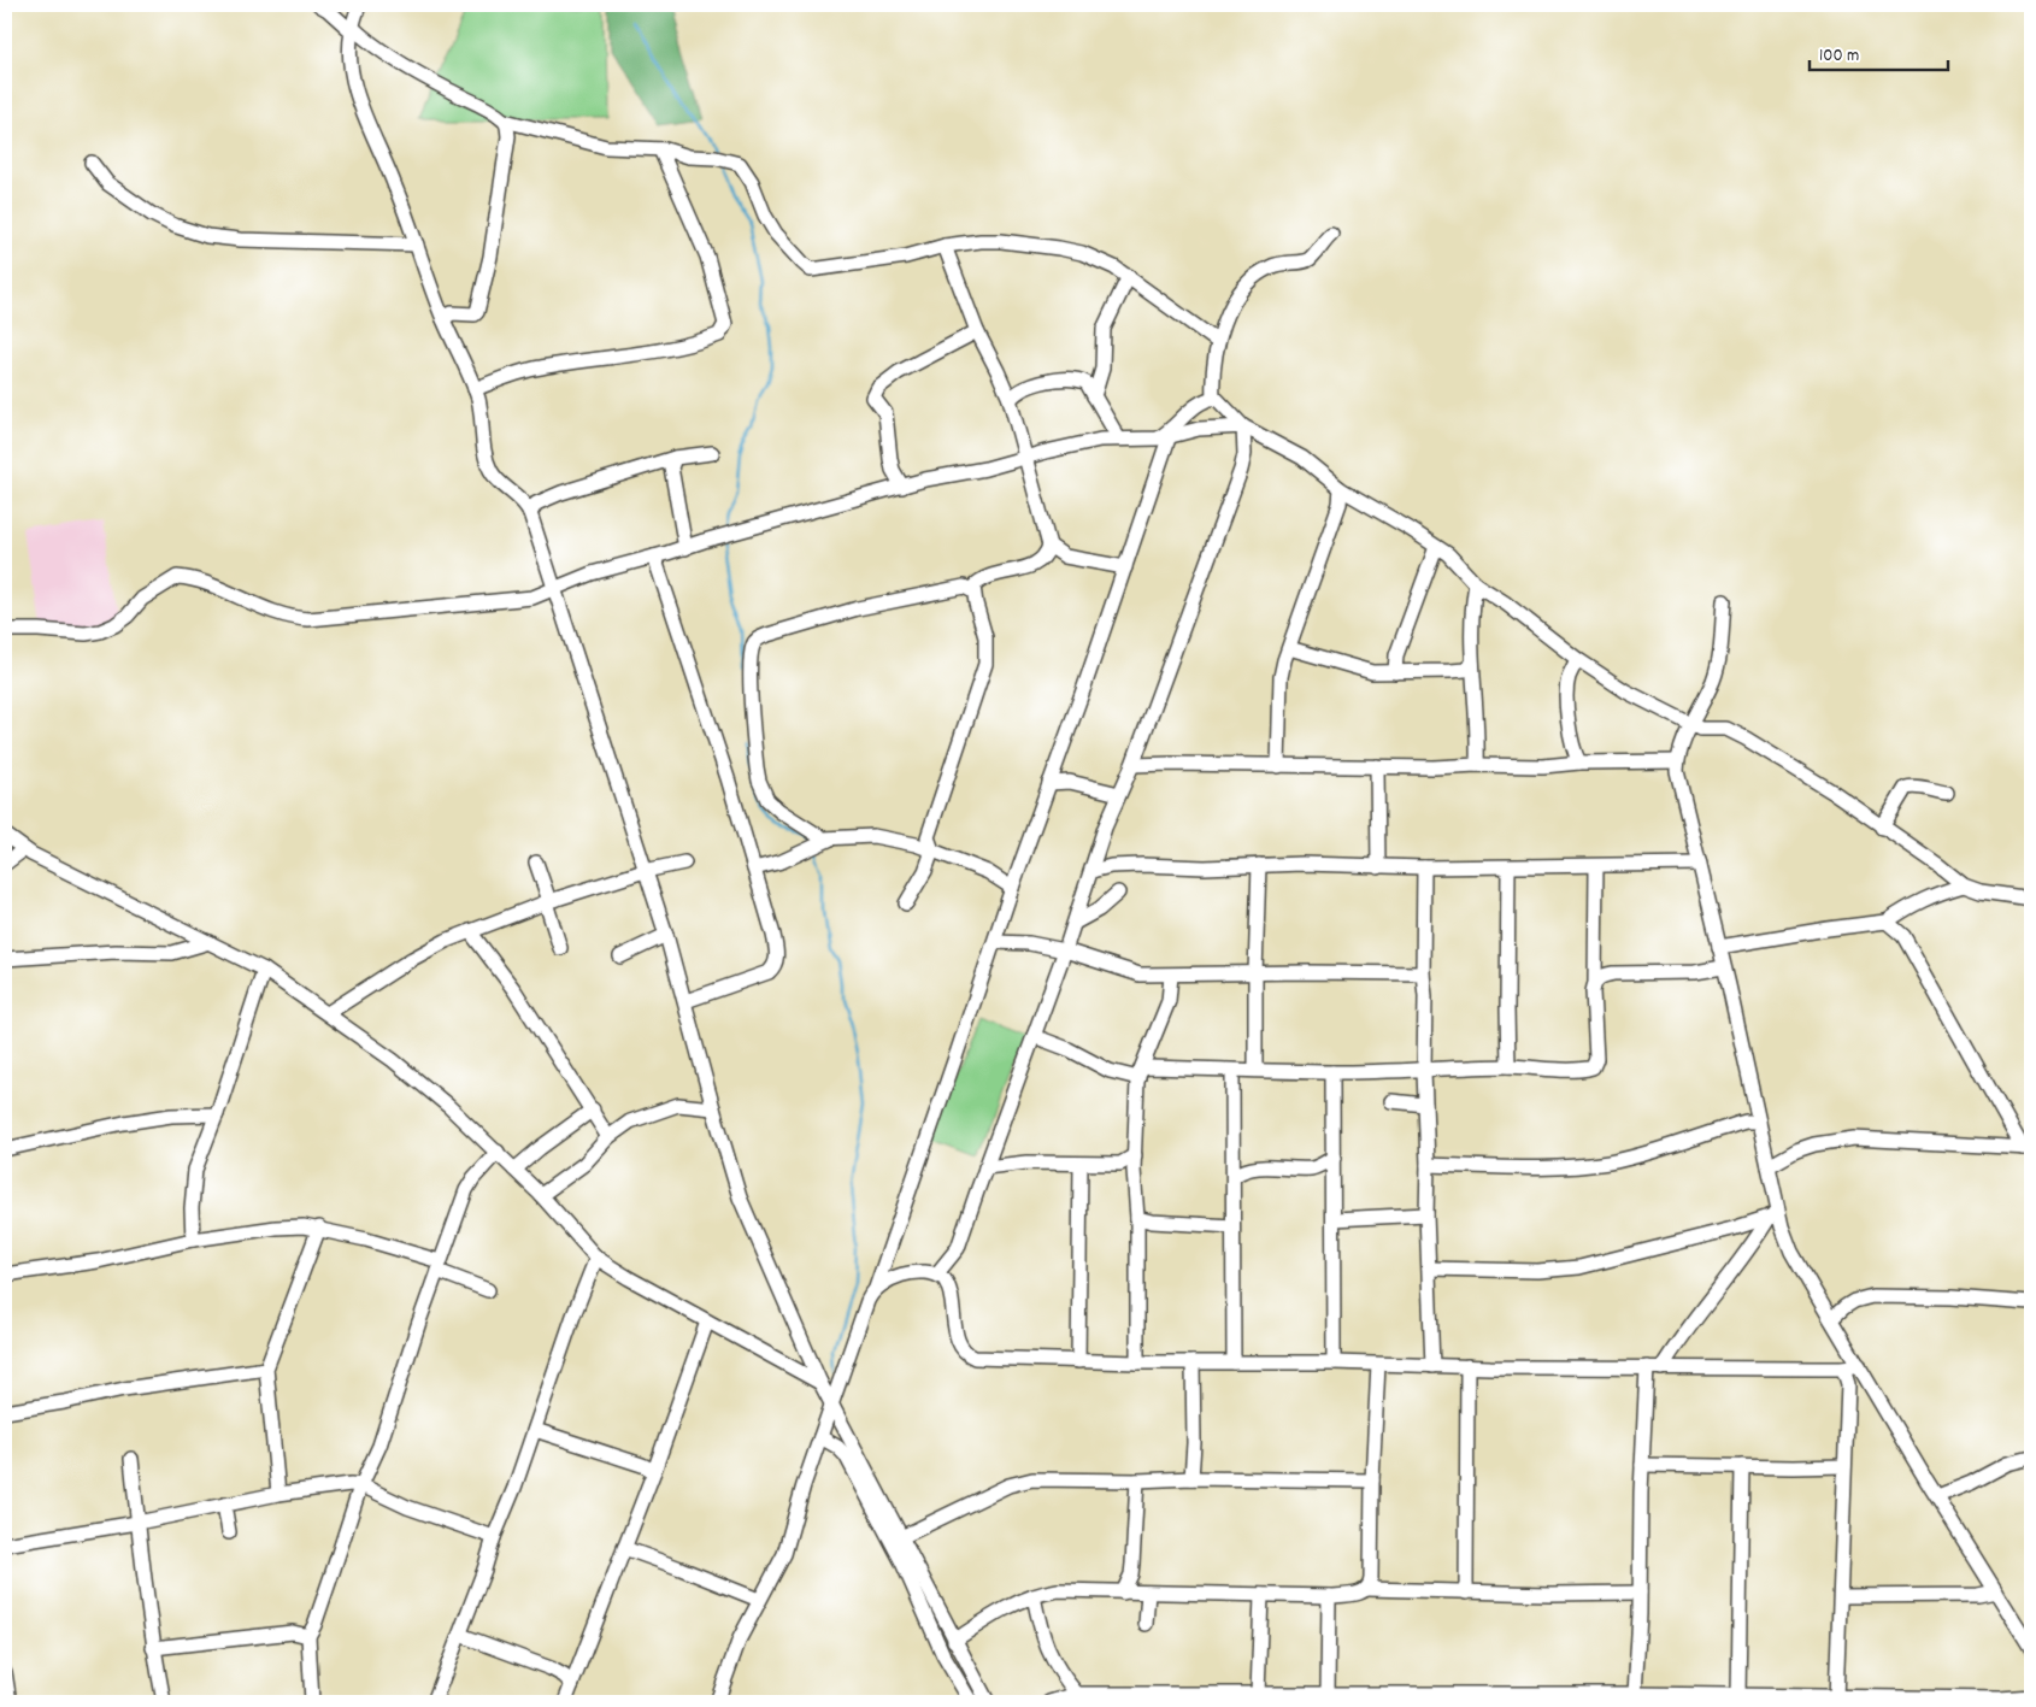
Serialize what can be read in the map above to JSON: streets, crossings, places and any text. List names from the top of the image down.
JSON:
{
  "scale_bar": "100 m"
}
